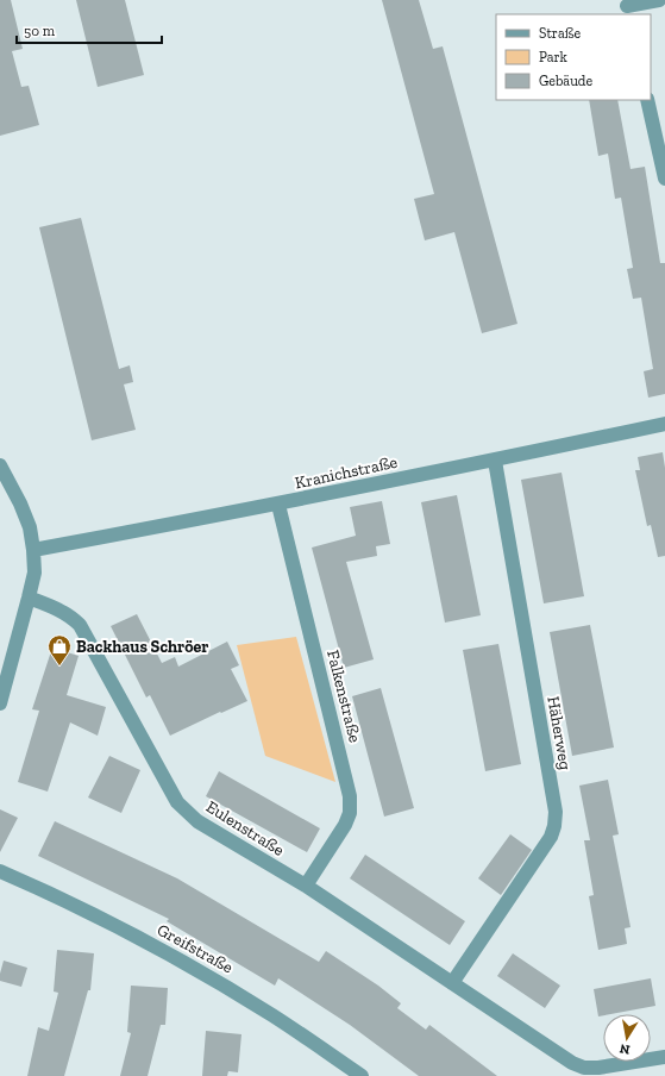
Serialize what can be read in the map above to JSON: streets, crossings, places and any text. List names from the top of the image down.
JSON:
{
  "streets": {
    "street": [
      "Kranichstraße",
      "Falkenstraße",
      "Häherweg",
      "Eulenstraße",
      "Greifstraße"
    ]
  },
  "crossings": [
    ["Kranichstraße", "Falkenstraße"],
    ["Kranichstraße", "Häherweg"],
    ["Falkenstraße", "Eulenstraße"],
    ["Häherweg", "Eulenstraße"]
  ],
  "places": {
    "shop": ["Backhaus Schröer"]
  },
  "legend": ["Straße", "Park", "Gebäude"],
  "scale_bar": "50 m",
  "north": "bottom"
}
